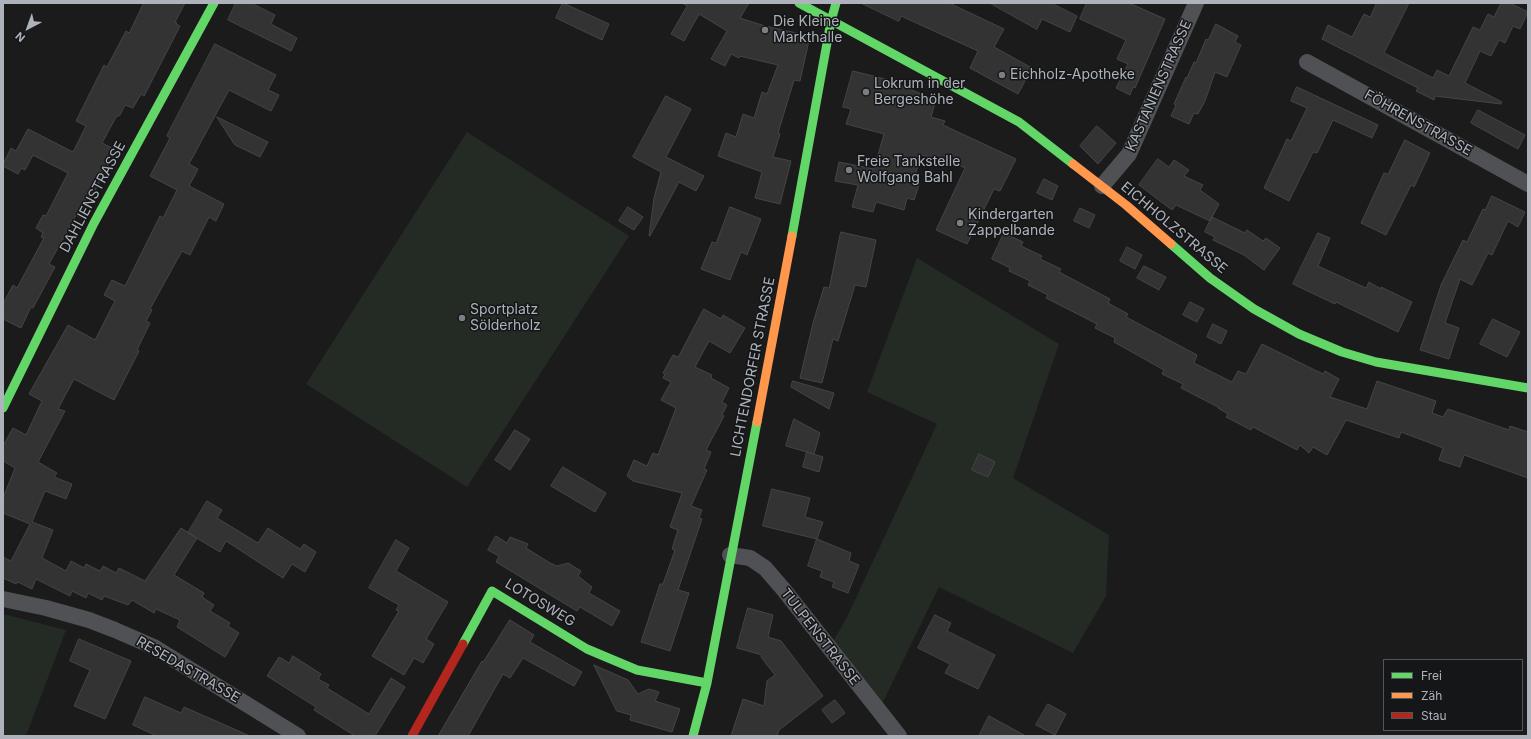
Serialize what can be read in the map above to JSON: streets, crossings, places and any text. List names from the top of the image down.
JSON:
{
  "streets": {
    "street": [
      "KASTANIENSTRASSE",
      "FÖHRENSTRASSE",
      "DAHLIENSTRASSE",
      "EICHHOLZSTRASSE",
      "LICHTENDORFER STRASSE",
      "LOTOSWEG",
      "TULPENSTRASSE",
      "RESEDASTRASSE"
    ]
  },
  "crossings": [
    ["KASTANIENSTRASSE", "EICHHOLZSTRASSE"],
    ["EICHHOLZSTRASSE", "LICHTENDORFER STRASSE"],
    ["LICHTENDORFER STRASSE", "LOTOSWEG"],
    ["LICHTENDORFER STRASSE", "TULPENSTRASSE"]
  ],
  "places": [
    "Die Kleine Markthalle",
    "Eichholz-Apotheke",
    "Lokrum in der Bergeshöhe",
    "Freie Tankstelle Wolfgang Bahl",
    "Kindergarten Zappelbande",
    "Sportplatz Sölderholz"
  ],
  "legend": ["Frei", "Zäh", "Stau"],
  "north": "bottom left"
}
